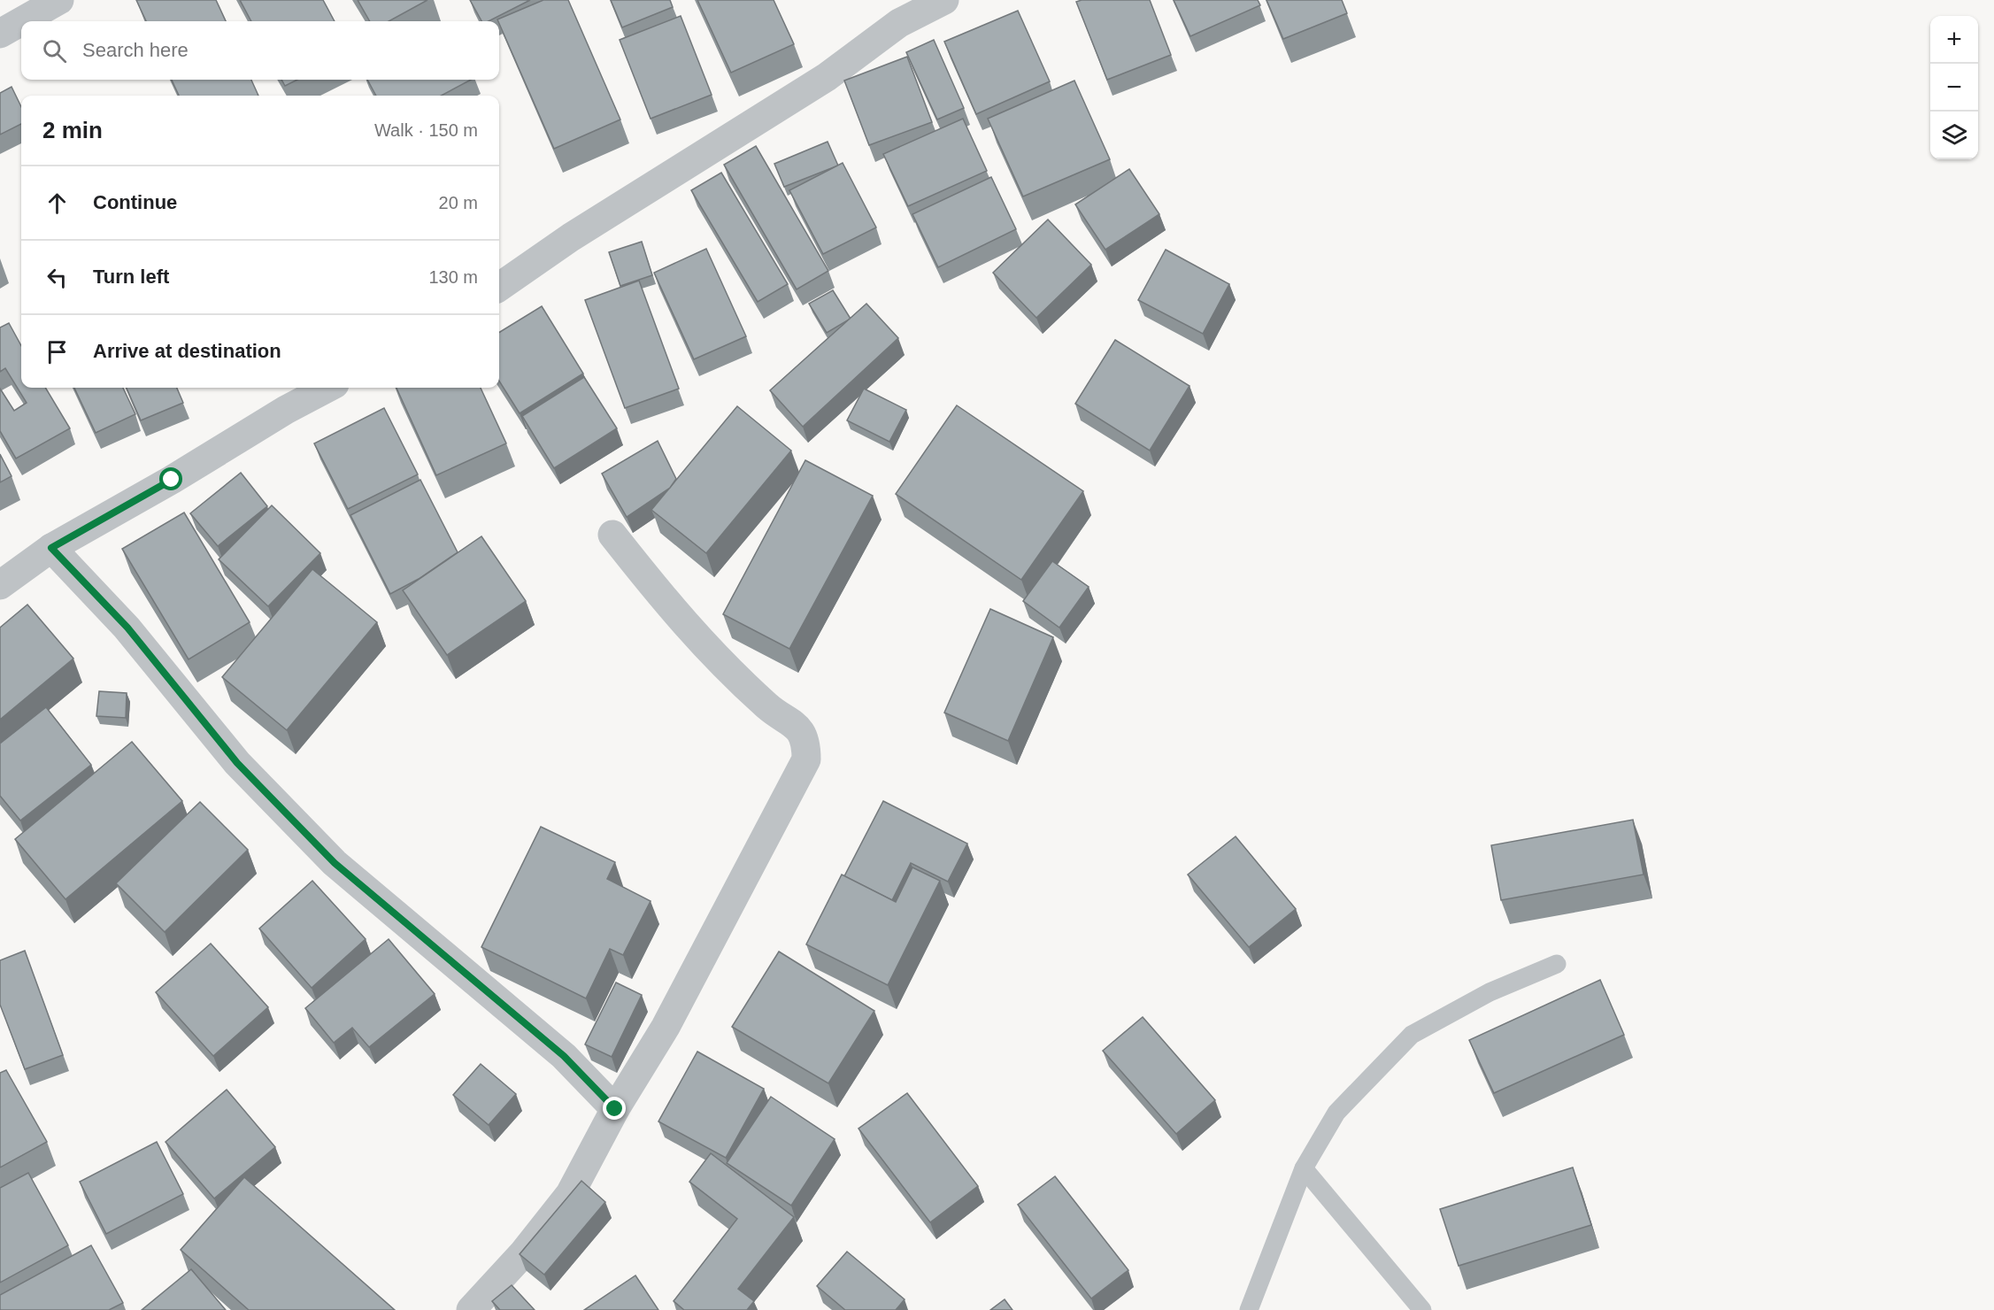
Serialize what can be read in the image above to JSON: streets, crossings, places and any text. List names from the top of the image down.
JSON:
{
  "page": {
    "map_buttons": ["+", "−"],
    "search": "Search here",
    "heading": ["2 min", "Walk · 150 m"],
    "list": [
      ["Continue", "20 m"],
      ["Turn left", "130 m"],
      "Arrive at destination"
    ]
  }
}
